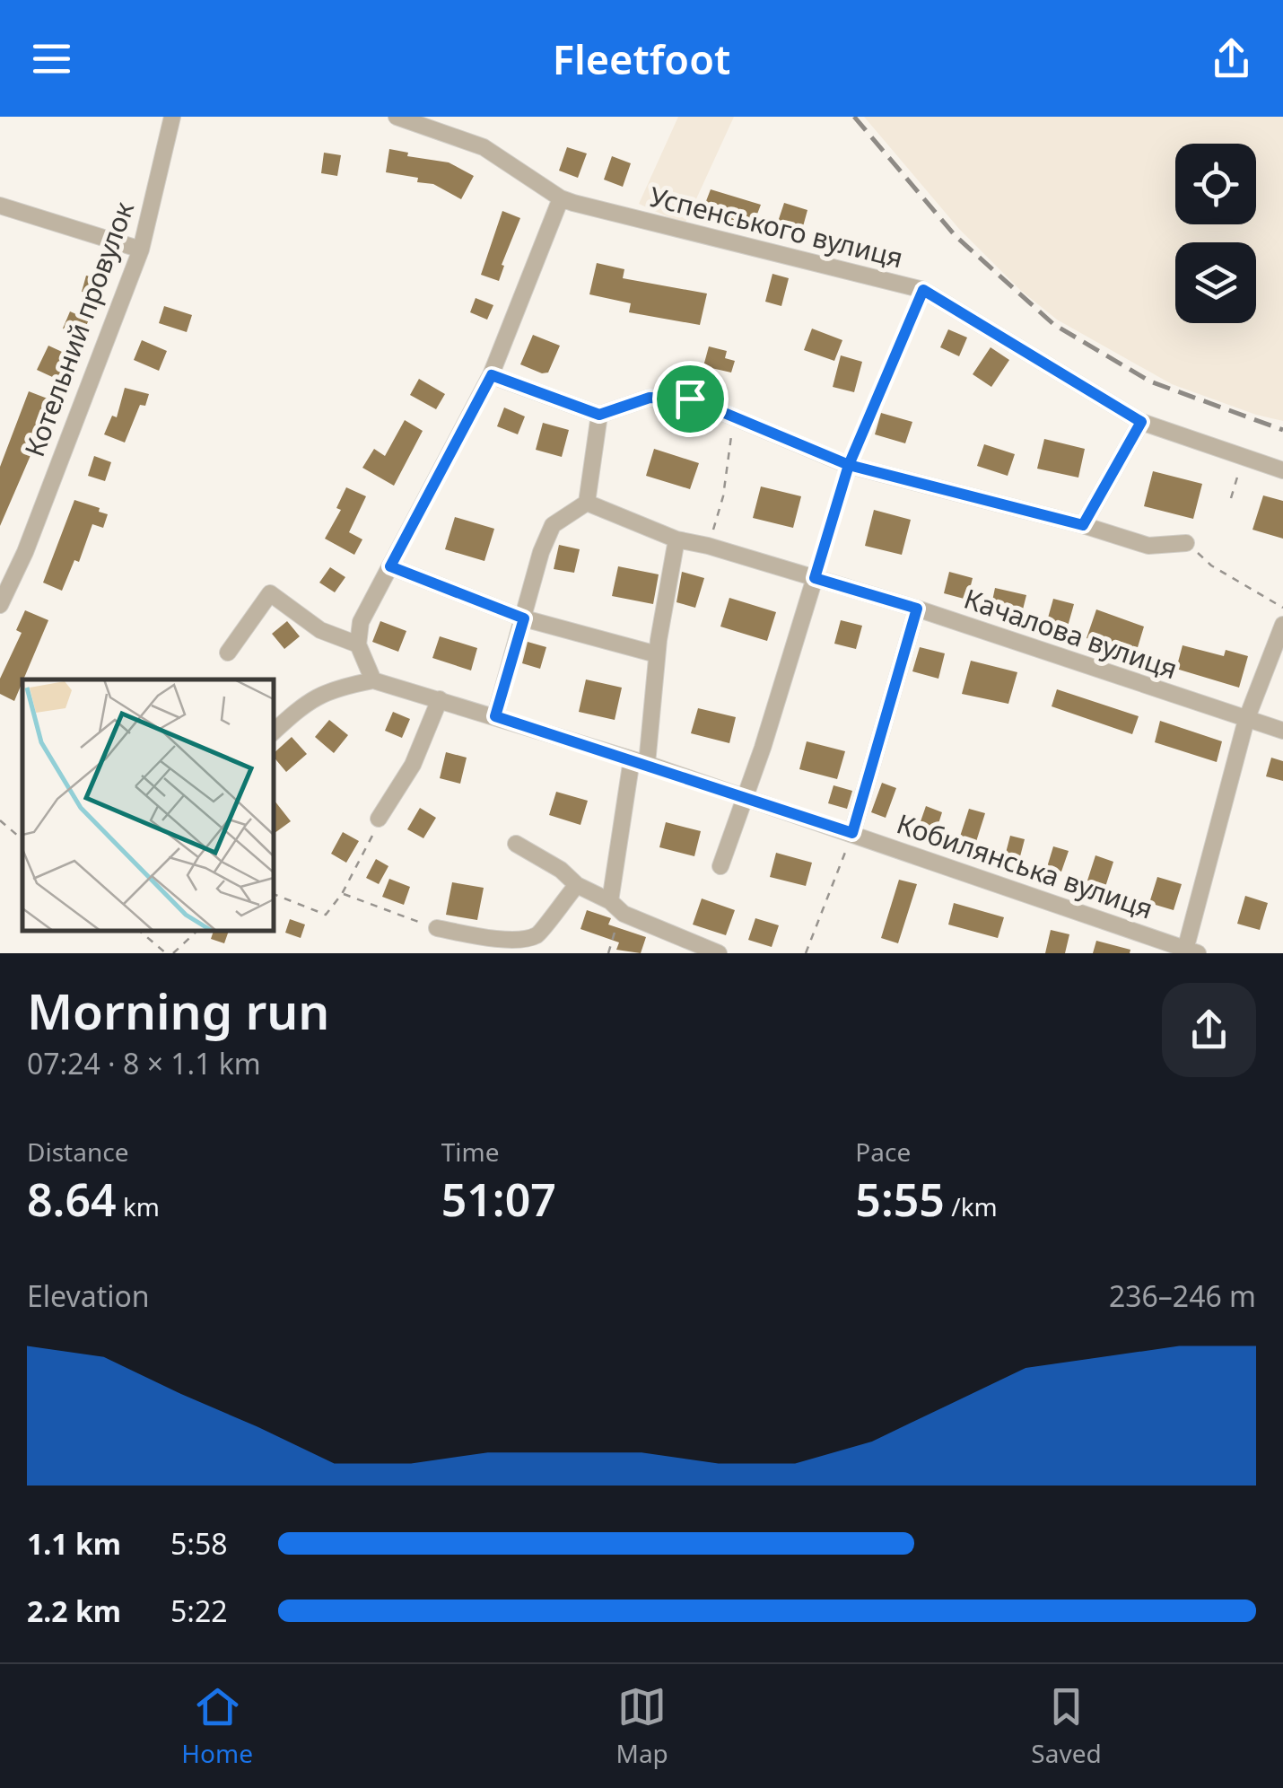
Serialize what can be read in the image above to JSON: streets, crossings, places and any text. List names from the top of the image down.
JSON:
{
  "streets": {
    "street": [
      "Успенського вулиця",
      "Котельний провулок",
      "Качалова вулиця",
      "Кобилянська вулиця"
    ]
  },
  "page": {
    "header": "Fleetfoot",
    "heading": ["Morning run", "07:24 · 8 × 1.1 km"],
    "stats": [
      ["Distance", "8.64 km"],
      ["Time", "51:07"],
      ["Pace", "5:55 /km"]
    ],
    "chart": ["Elevation", "236–246 m"],
    "list": [
      {
        "name": "1.1 km",
        "note": "5:58"
      },
      {
        "name": "2.2 km",
        "note": "5:22"
      }
    ],
    "tabs": ["Home", "Map", "Saved"]
  }
}
